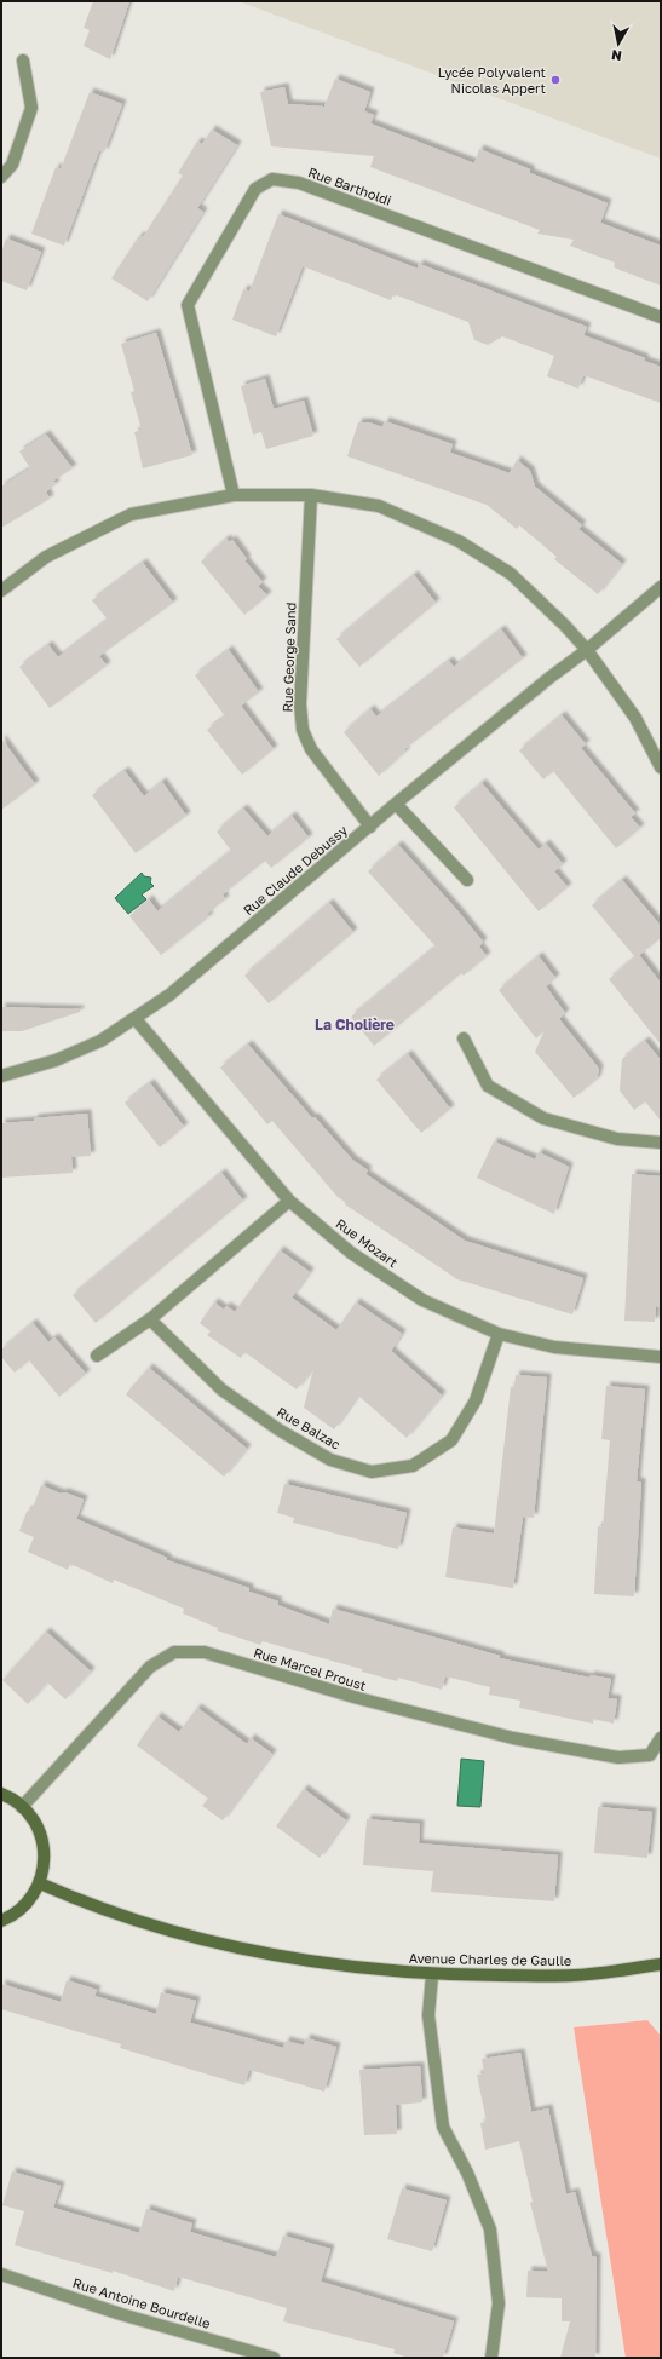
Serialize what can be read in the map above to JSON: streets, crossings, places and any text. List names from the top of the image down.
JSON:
{
  "streets": {
    "street": [
      "Rue Bartholdi",
      "Rue George Sand",
      "Rue Claude Debussy",
      "Rue Mozart",
      "Rue Balzac",
      "Rue Marcel Proust",
      "Avenue Charles de Gaulle",
      "Rue Antoine Bourdelle"
    ]
  },
  "crossings": [
    ["Rue George Sand", "Rue Claude Debussy"],
    ["Rue Claude Debussy", "Rue Mozart"],
    ["Rue Mozart", "Rue Balzac"]
  ],
  "districts": ["La Cholière"],
  "places": ["Lycée Polyvalent Nicolas Appert"],
  "north": "bottom"
}
